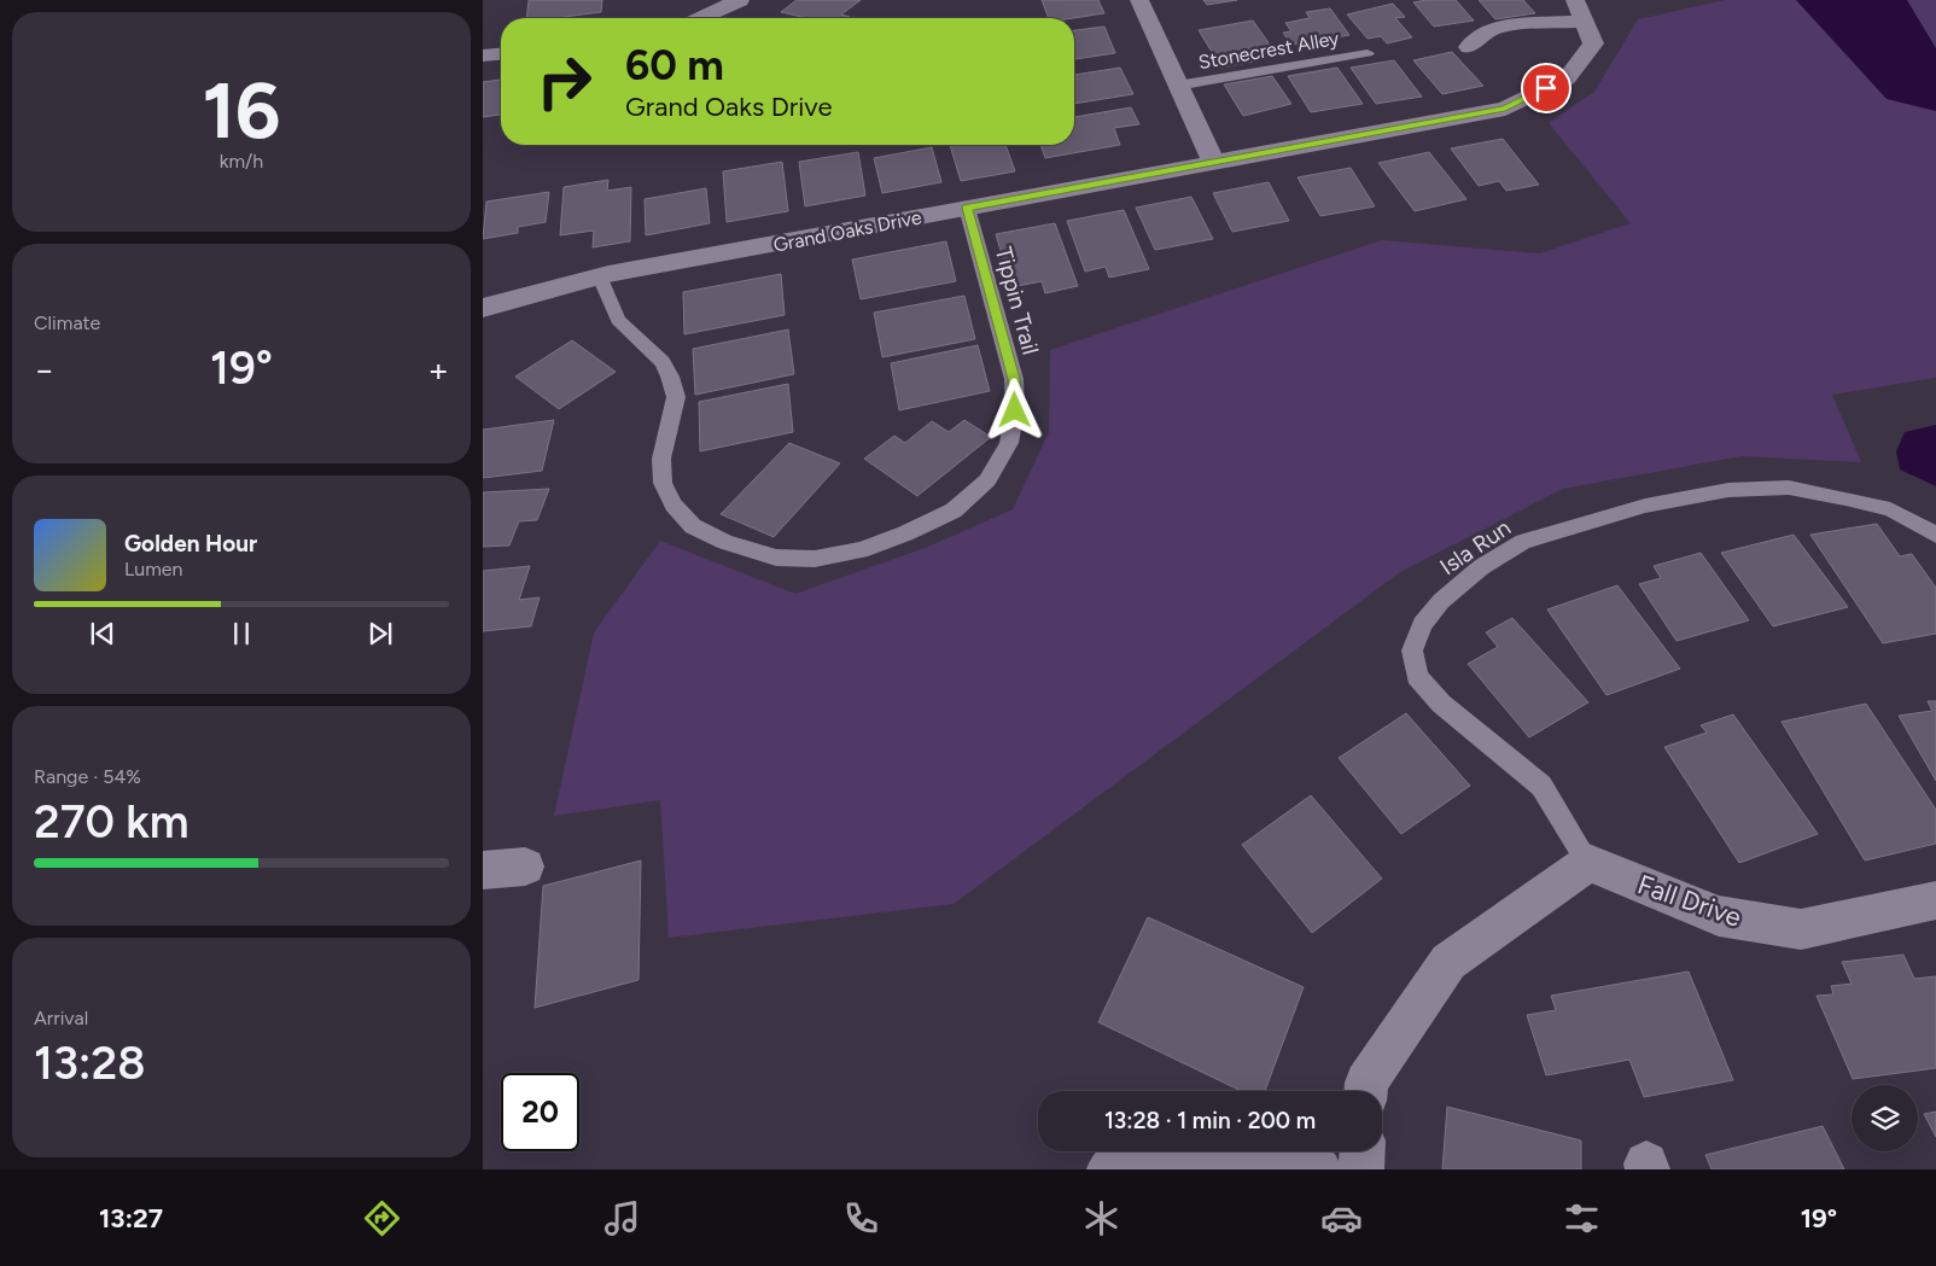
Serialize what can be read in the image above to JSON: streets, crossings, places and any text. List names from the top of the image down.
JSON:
{
  "streets": {
    "street": ["Grand Oaks Drive", "Fall Drive"],
    "lane": ["Stonecrest Alley", "Tippin Trail", "Isla Run"]
  },
  "crossings": [
    ["Grand Oaks Drive", "Tippin Trail"],
    ["Isla Run", "Fall Drive"]
  ],
  "page": {
    "tile": [
      ["16", "km/h"],
      "Climate",
      ["Range · 54%", "270 km"],
      ["Arrival", "13:28"]
    ],
    "turn": ["60 m", "Grand Oaks Drive"],
    "heat": ["−", "19°", "+"],
    "song": ["Golden Hour", "Lumen"],
    "limit": "20",
    "trip": "13:28 · 1 min · 200 m",
    "tabs": ["13:27", "19°"]
  }
}
